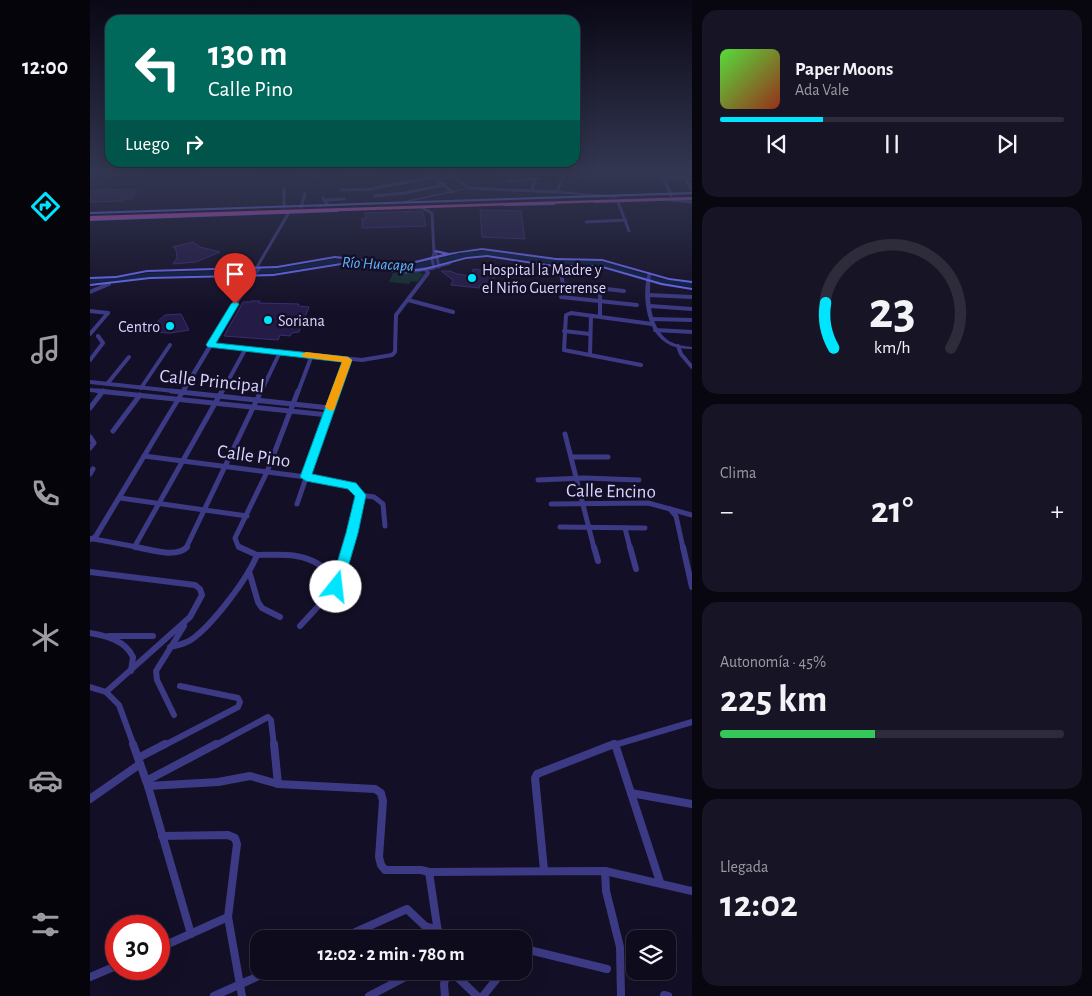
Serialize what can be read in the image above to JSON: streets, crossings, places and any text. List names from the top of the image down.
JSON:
{
  "streets": {
    "street": ["Calle Principal", "Calle Pino", "Calle Encino"]
  },
  "water": ["Río Huacapa"],
  "places": ["Hospital la Madre y el Niño Guerrerense", "Soriana", "Centro"],
  "page": {
    "tabs": "12:00",
    "turn": ["130 m", "Calle Pino"],
    "song": ["Paper Moons", "Ada Vale"],
    "then": "Luego",
    "tile": [
      "Clima",
      ["Autonomía · 45%", "225 km"],
      ["Llegada", "12:02"]
    ],
    "heat": ["−", "21°", "+"],
    "limit": "30",
    "trip": "12:02 · 2 min · 780 m",
    "gauge": ["23", "km/h"]
  }
}
